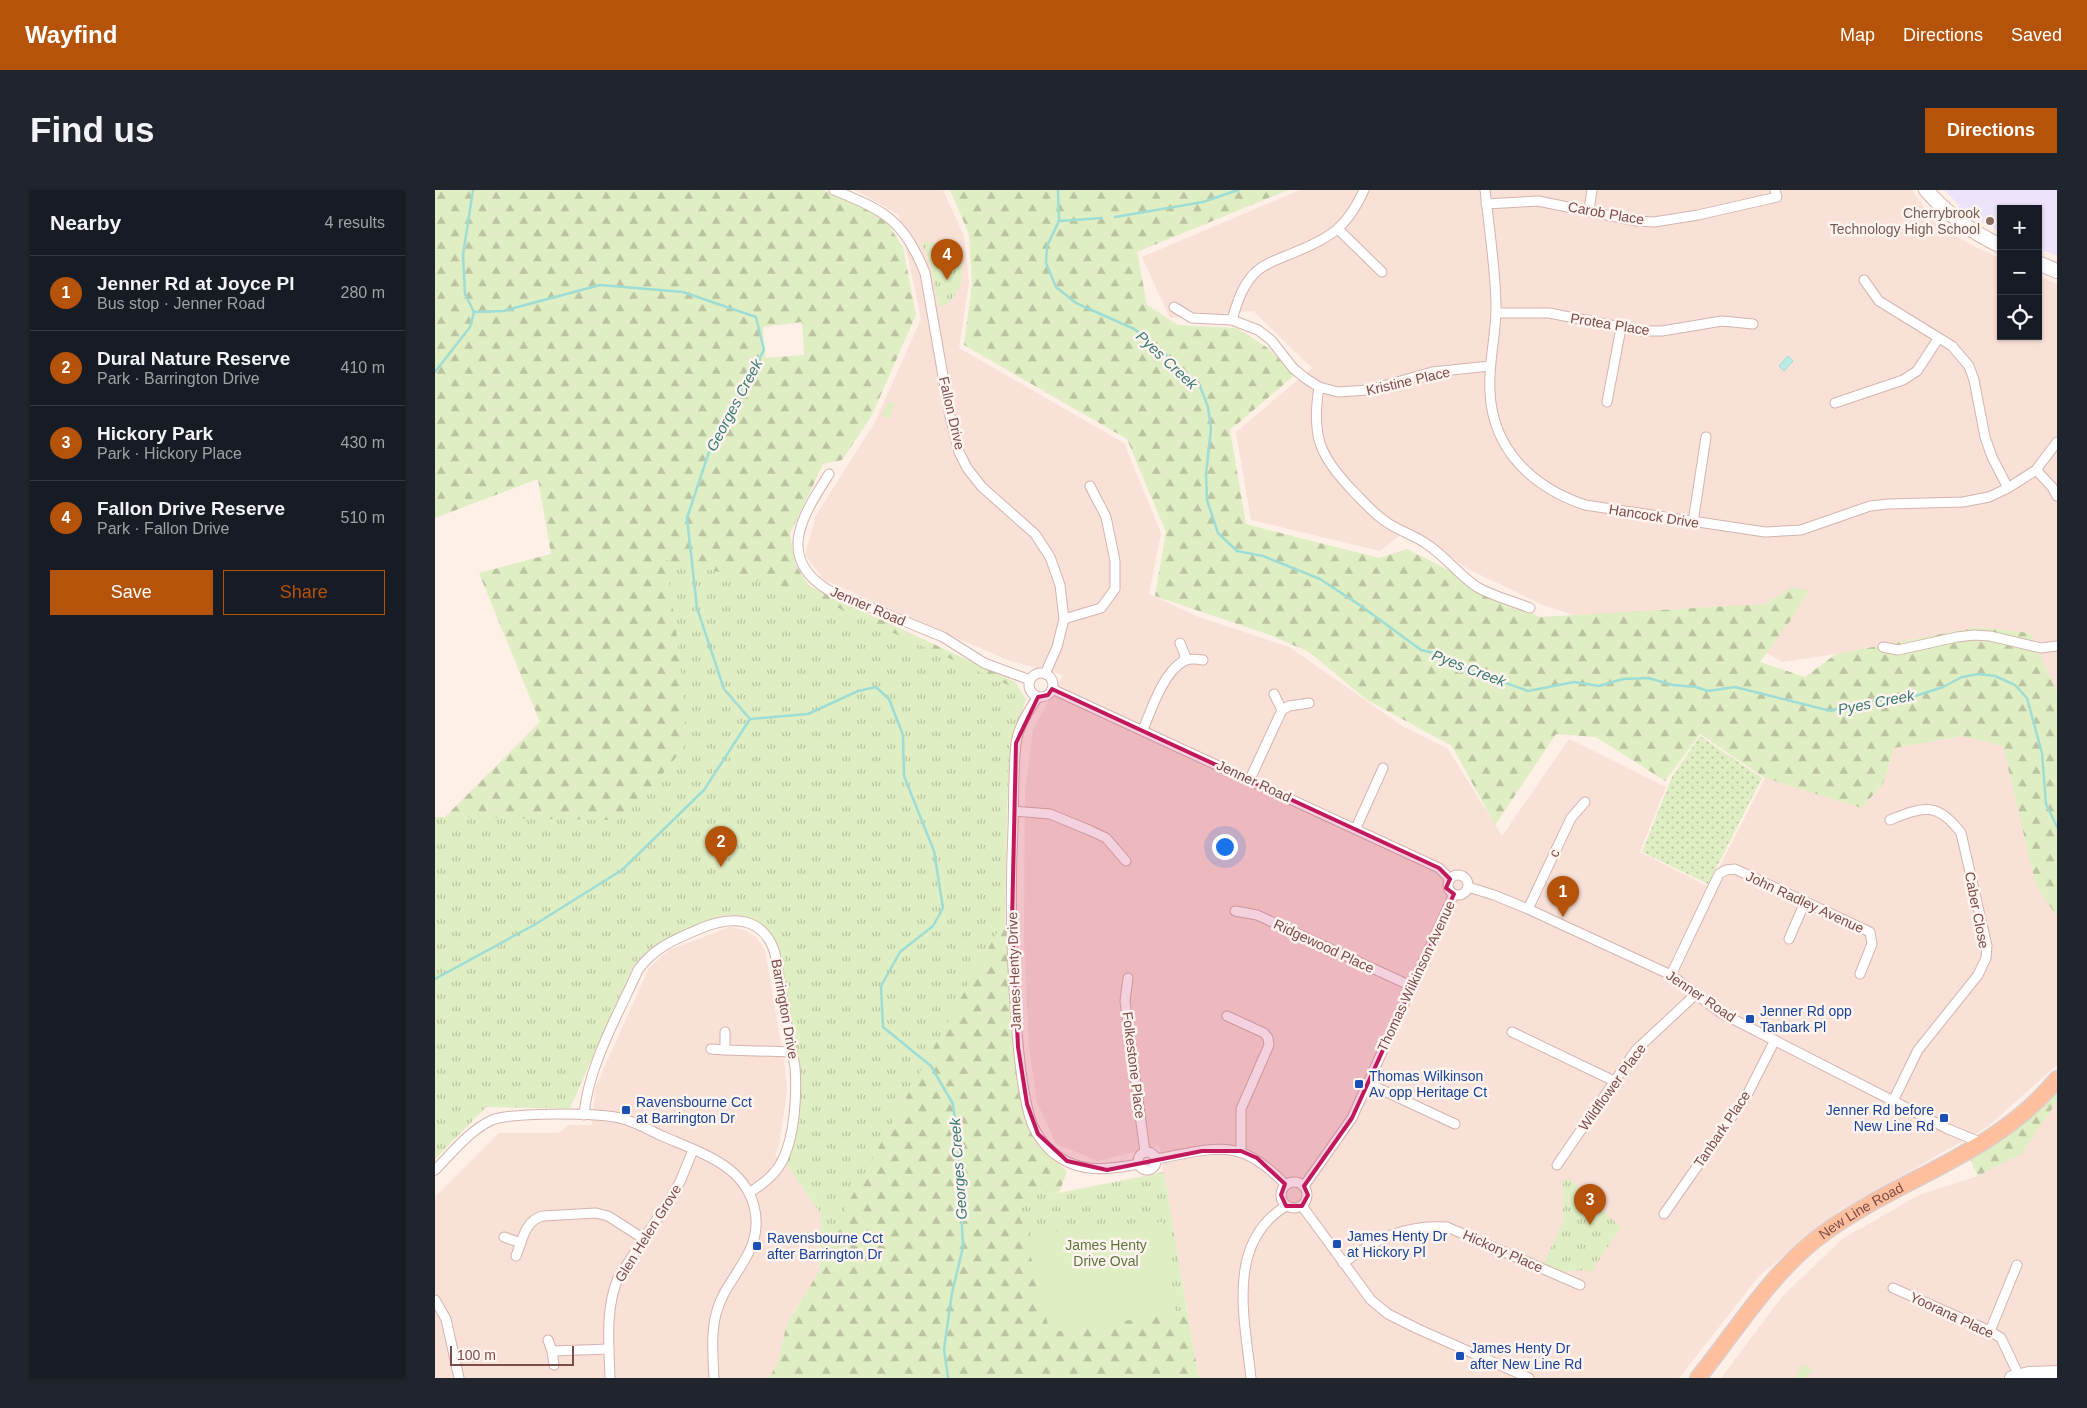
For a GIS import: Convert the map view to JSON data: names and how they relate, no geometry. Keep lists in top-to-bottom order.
{
  "streets": {
    "main road": ["New Line Road"],
    "street": [
      "Carob Place",
      "Protea Place",
      "Kristine Place",
      "Fallon Drive",
      "Hancock Drive",
      "Jenner Road",
      "c",
      "John Radley Avenue",
      "Caber Close",
      "Ridgewood Place",
      "James Henty Drive",
      "Thomas Wilkinson Avenue",
      "Barrington Drive",
      "Folkestone Place",
      "Wildflower Place",
      "Tanbark Place",
      "Glen Helen Grove",
      "Hickory Place",
      "Yoorana Place"
    ]
  },
  "crossings": [
    ["Carob Place", "Hancock Drive"],
    ["Protea Place", "Hancock Drive"],
    ["Kristine Place", "Hancock Drive"],
    ["Fallon Drive", "Jenner Road"],
    ["Fallon Drive", "James Henty Drive"],
    ["Jenner Road", "c"],
    ["Jenner Road", "John Radley Avenue"],
    ["Jenner Road", "Caber Close"],
    ["Jenner Road", "James Henty Drive"],
    ["Jenner Road", "Thomas Wilkinson Avenue"],
    ["Jenner Road", "Wildflower Place"],
    ["Jenner Road", "Tanbark Place"],
    ["Jenner Road", "New Line Road"],
    ["Ridgewood Place", "Thomas Wilkinson Avenue"],
    ["James Henty Drive", "Folkestone Place"]
  ],
  "water": ["Pyes Creek", "Georges Creek"],
  "parks": ["James Henty Drive Oval"],
  "places": {
    "other": ["Cherrybrook Technology High School"],
    "transit": [
      "Jenner Rd opp Tanbark Pl",
      "Thomas Wilkinson Av opp Heritage Ct",
      "Ravensbourne Cct at Barrington Dr",
      "Jenner Rd before New Line Rd",
      "James Henty Dr at Hickory Pl",
      "Ravensbourne Cct after Barrington Dr",
      "James Henty Dr after New Line Rd"
    ]
  },
  "scale_bar": "100 m",
  "page": {
    "header": "Wayfind",
    "nav": ["Map", "Directions", "Saved"],
    "buttons": [
      "Directions",
      ["Save", "Share"]
    ],
    "title": "Find us",
    "heading": ["Nearby", "4 results"],
    "map_buttons": ["+", "−"],
    "pins": [
      "4",
      "2",
      "1",
      "3"
    ],
    "list": [
      {
        "mark": "1",
        "name": "Jenner Rd at Joyce Pl",
        "note": "Bus stop · Jenner Road",
        "value": "280 m"
      },
      {
        "mark": "2",
        "name": "Dural Nature Reserve",
        "note": "Park · Barrington Drive",
        "value": "410 m"
      },
      {
        "mark": "3",
        "name": "Hickory Park",
        "note": "Park · Hickory Place",
        "value": "430 m"
      },
      {
        "mark": "4",
        "name": "Fallon Drive Reserve",
        "note": "Park · Fallon Drive",
        "value": "510 m"
      }
    ],
    "scale": "100 m"
  }
}
